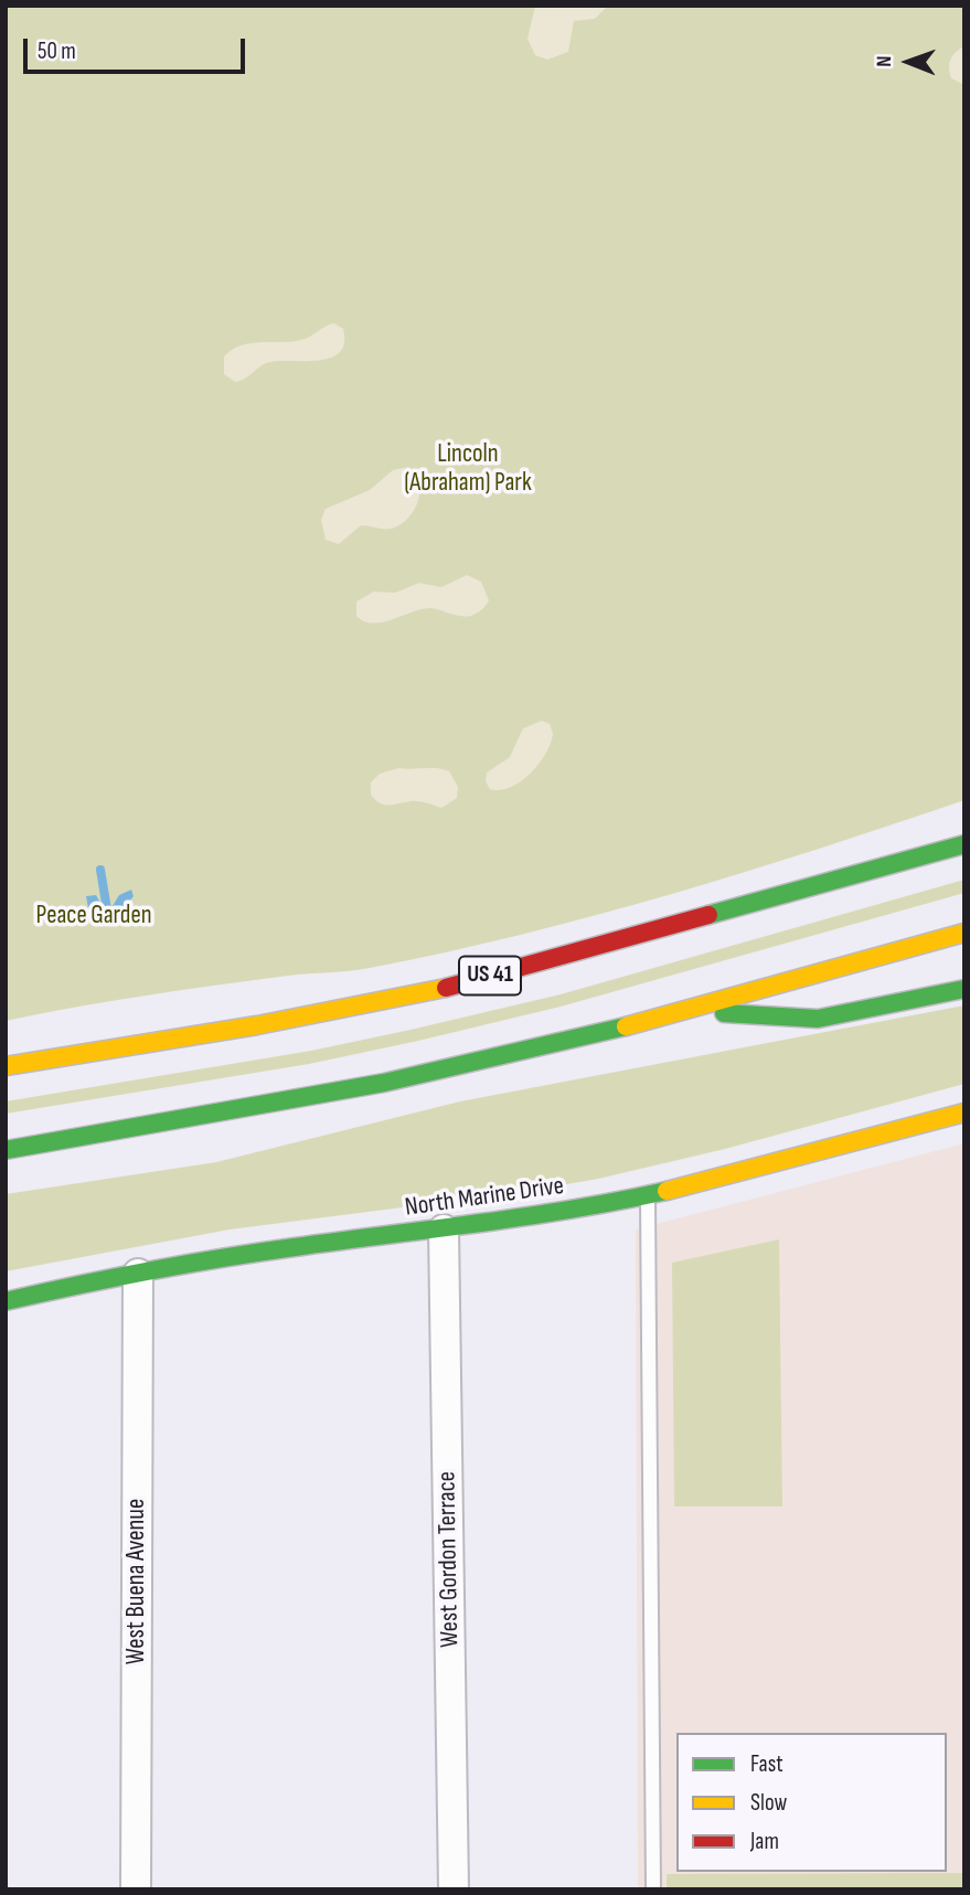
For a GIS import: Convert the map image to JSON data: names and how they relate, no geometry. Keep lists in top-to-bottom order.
{
  "streets": {
    "main road": ["US 41", "North Marine Drive"],
    "street": ["West Gordon Terrace", "West Buena Avenue"]
  },
  "crossings": [
    ["North Marine Drive", "West Gordon Terrace"],
    ["North Marine Drive", "West Buena Avenue"]
  ],
  "parks": ["Lincoln (Abraham) Park", "Peace Garden"],
  "legend": ["Fast", "Slow", "Jam"],
  "scale_bar": "50 m",
  "north": "left"
}
